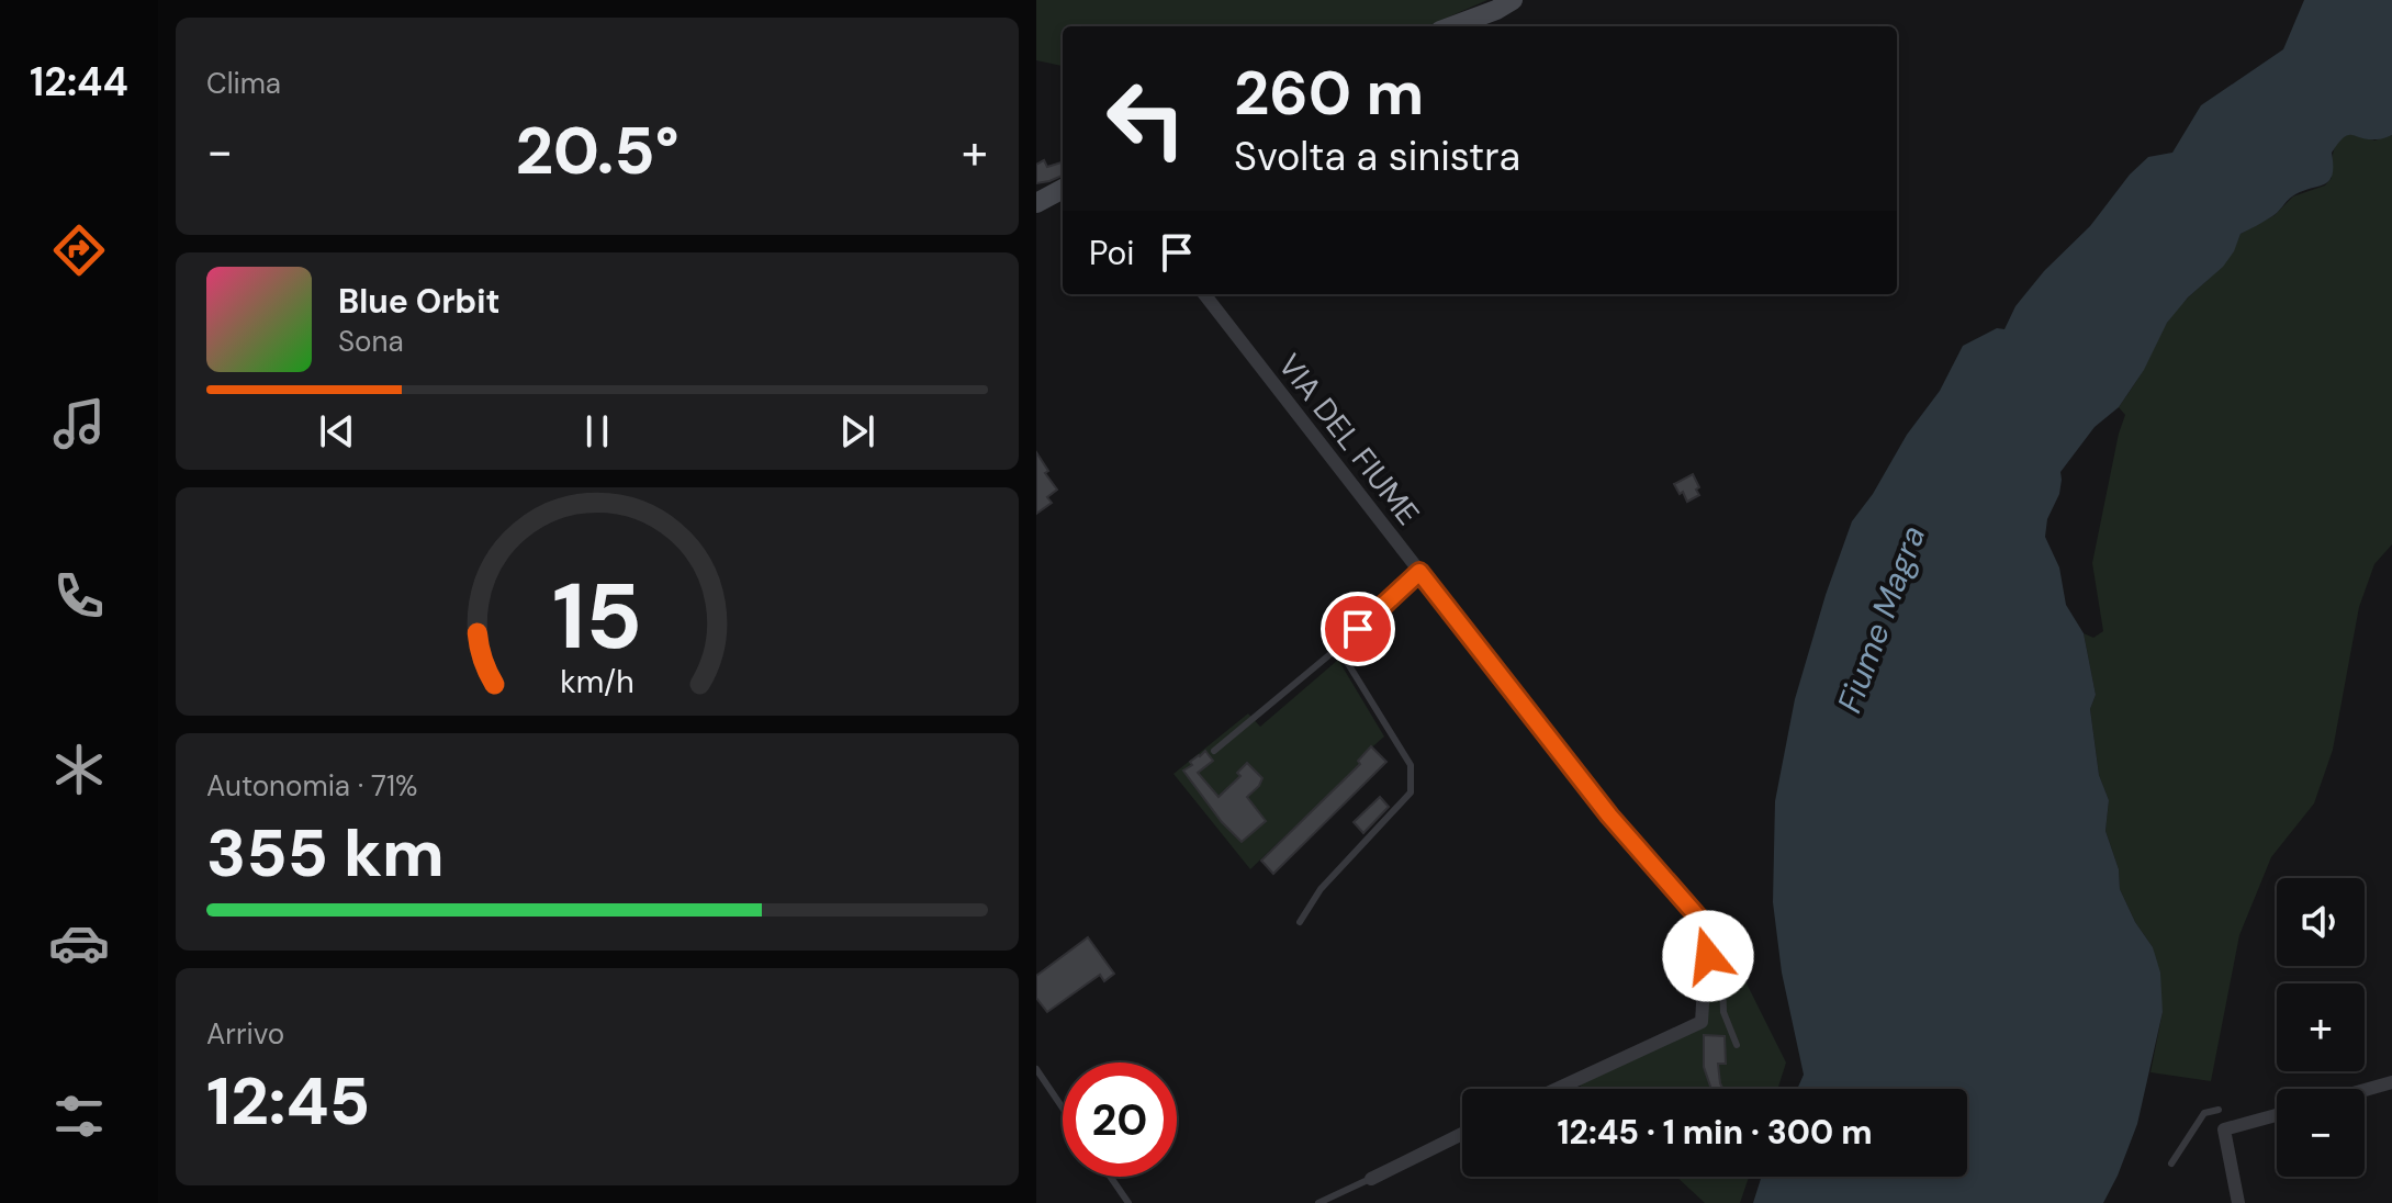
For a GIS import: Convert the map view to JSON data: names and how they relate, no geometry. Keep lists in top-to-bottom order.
{
  "streets": {
    "street": ["VIA DEL FIUME"]
  },
  "water": ["Fiume Magra"],
  "page": {
    "tabs": "12:44",
    "tile": [
      "Clima",
      ["Autonomia · 71%", "355 km"],
      ["Arrivo", "12:45"]
    ],
    "turn": ["260 m", "Svolta a sinistra"],
    "heat": ["−", "20.5°", "+"],
    "then": "Poi",
    "song": ["Blue Orbit", "Sona"],
    "map_buttons": ["+", "−"],
    "limit": "20",
    "trip": "12:45 · 1 min · 300 m",
    "gauge": ["15", "km/h"]
  }
}
